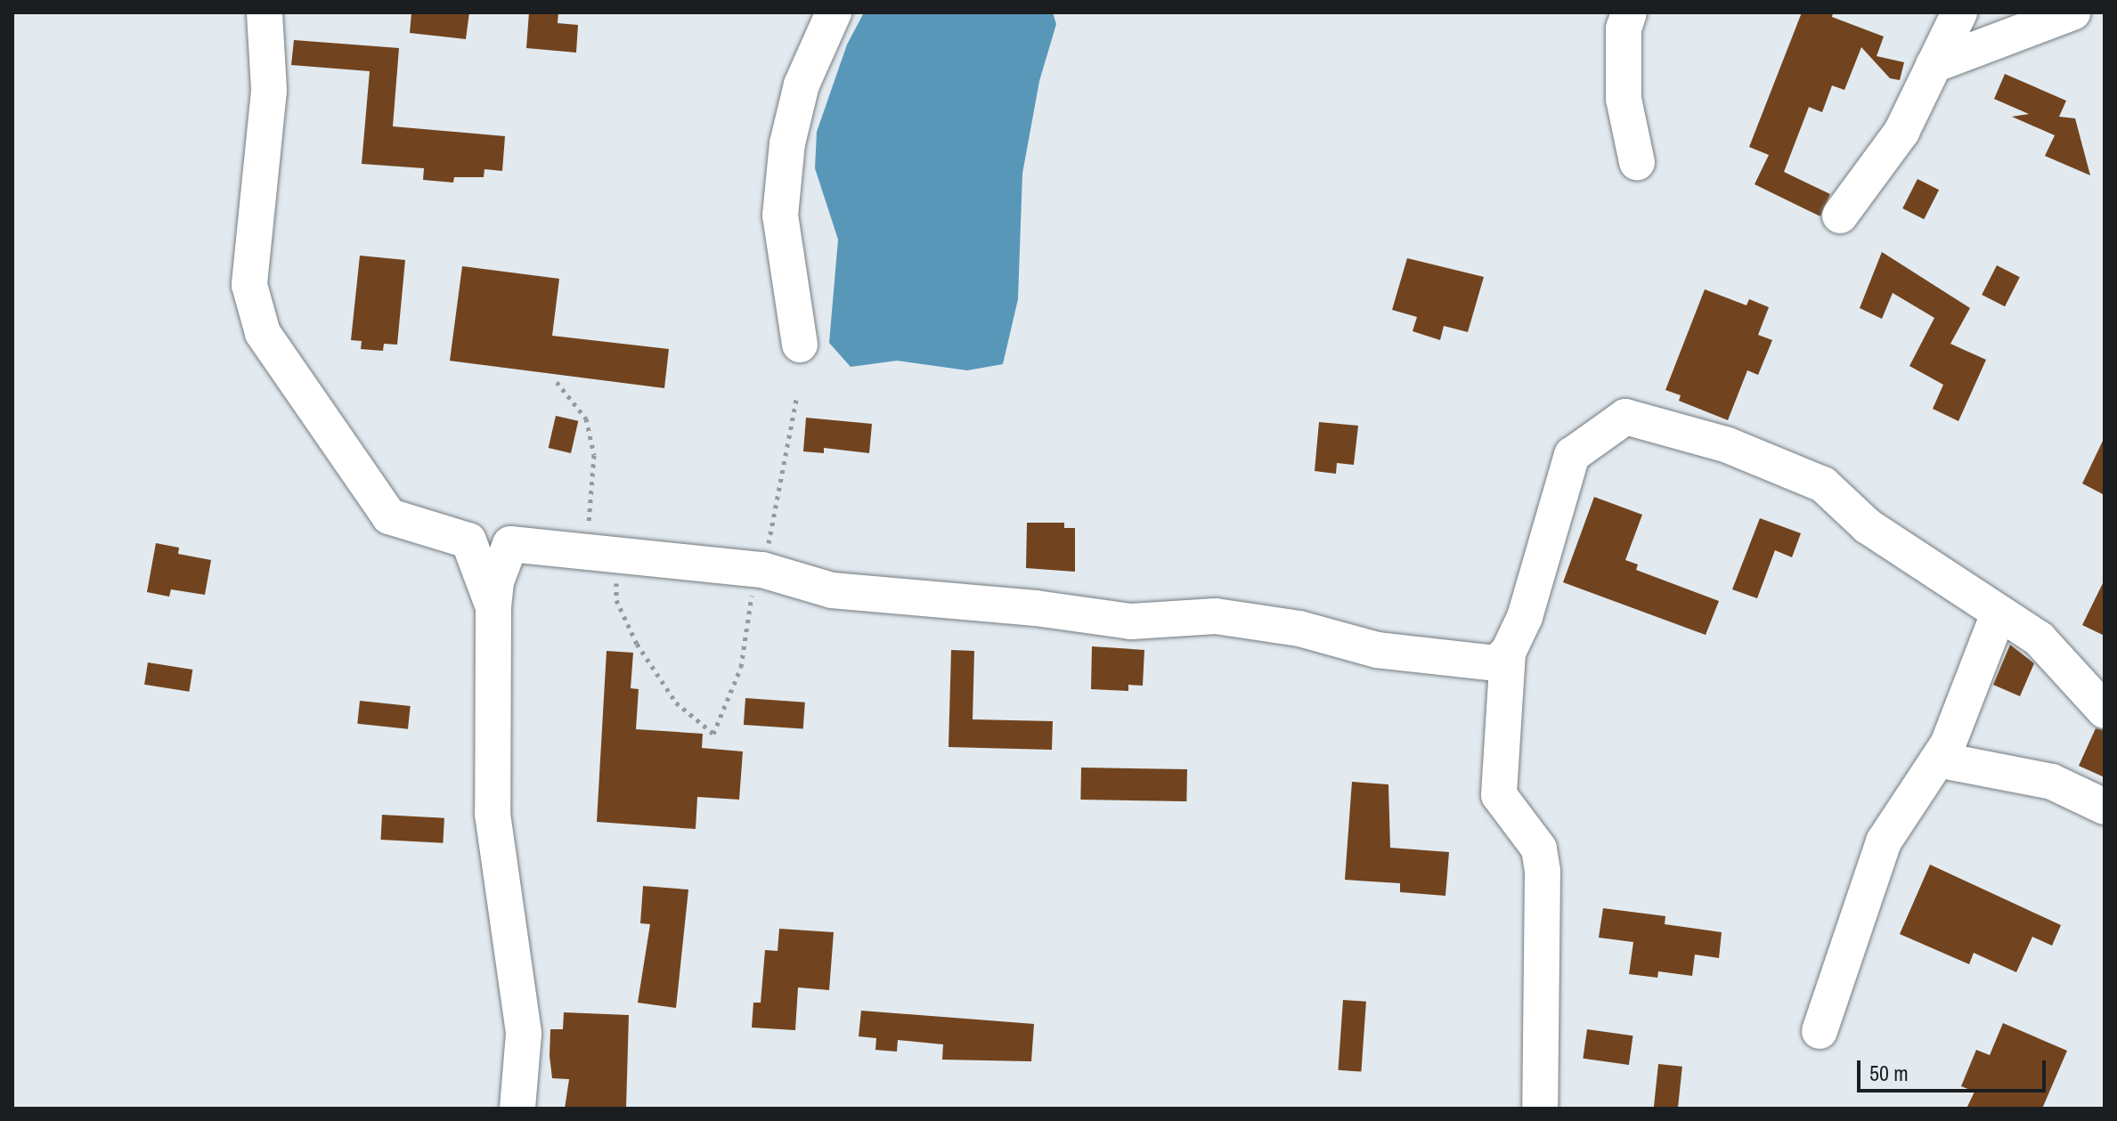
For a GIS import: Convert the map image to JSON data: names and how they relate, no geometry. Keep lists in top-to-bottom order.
{
  "scale_bar": "50 m"
}
